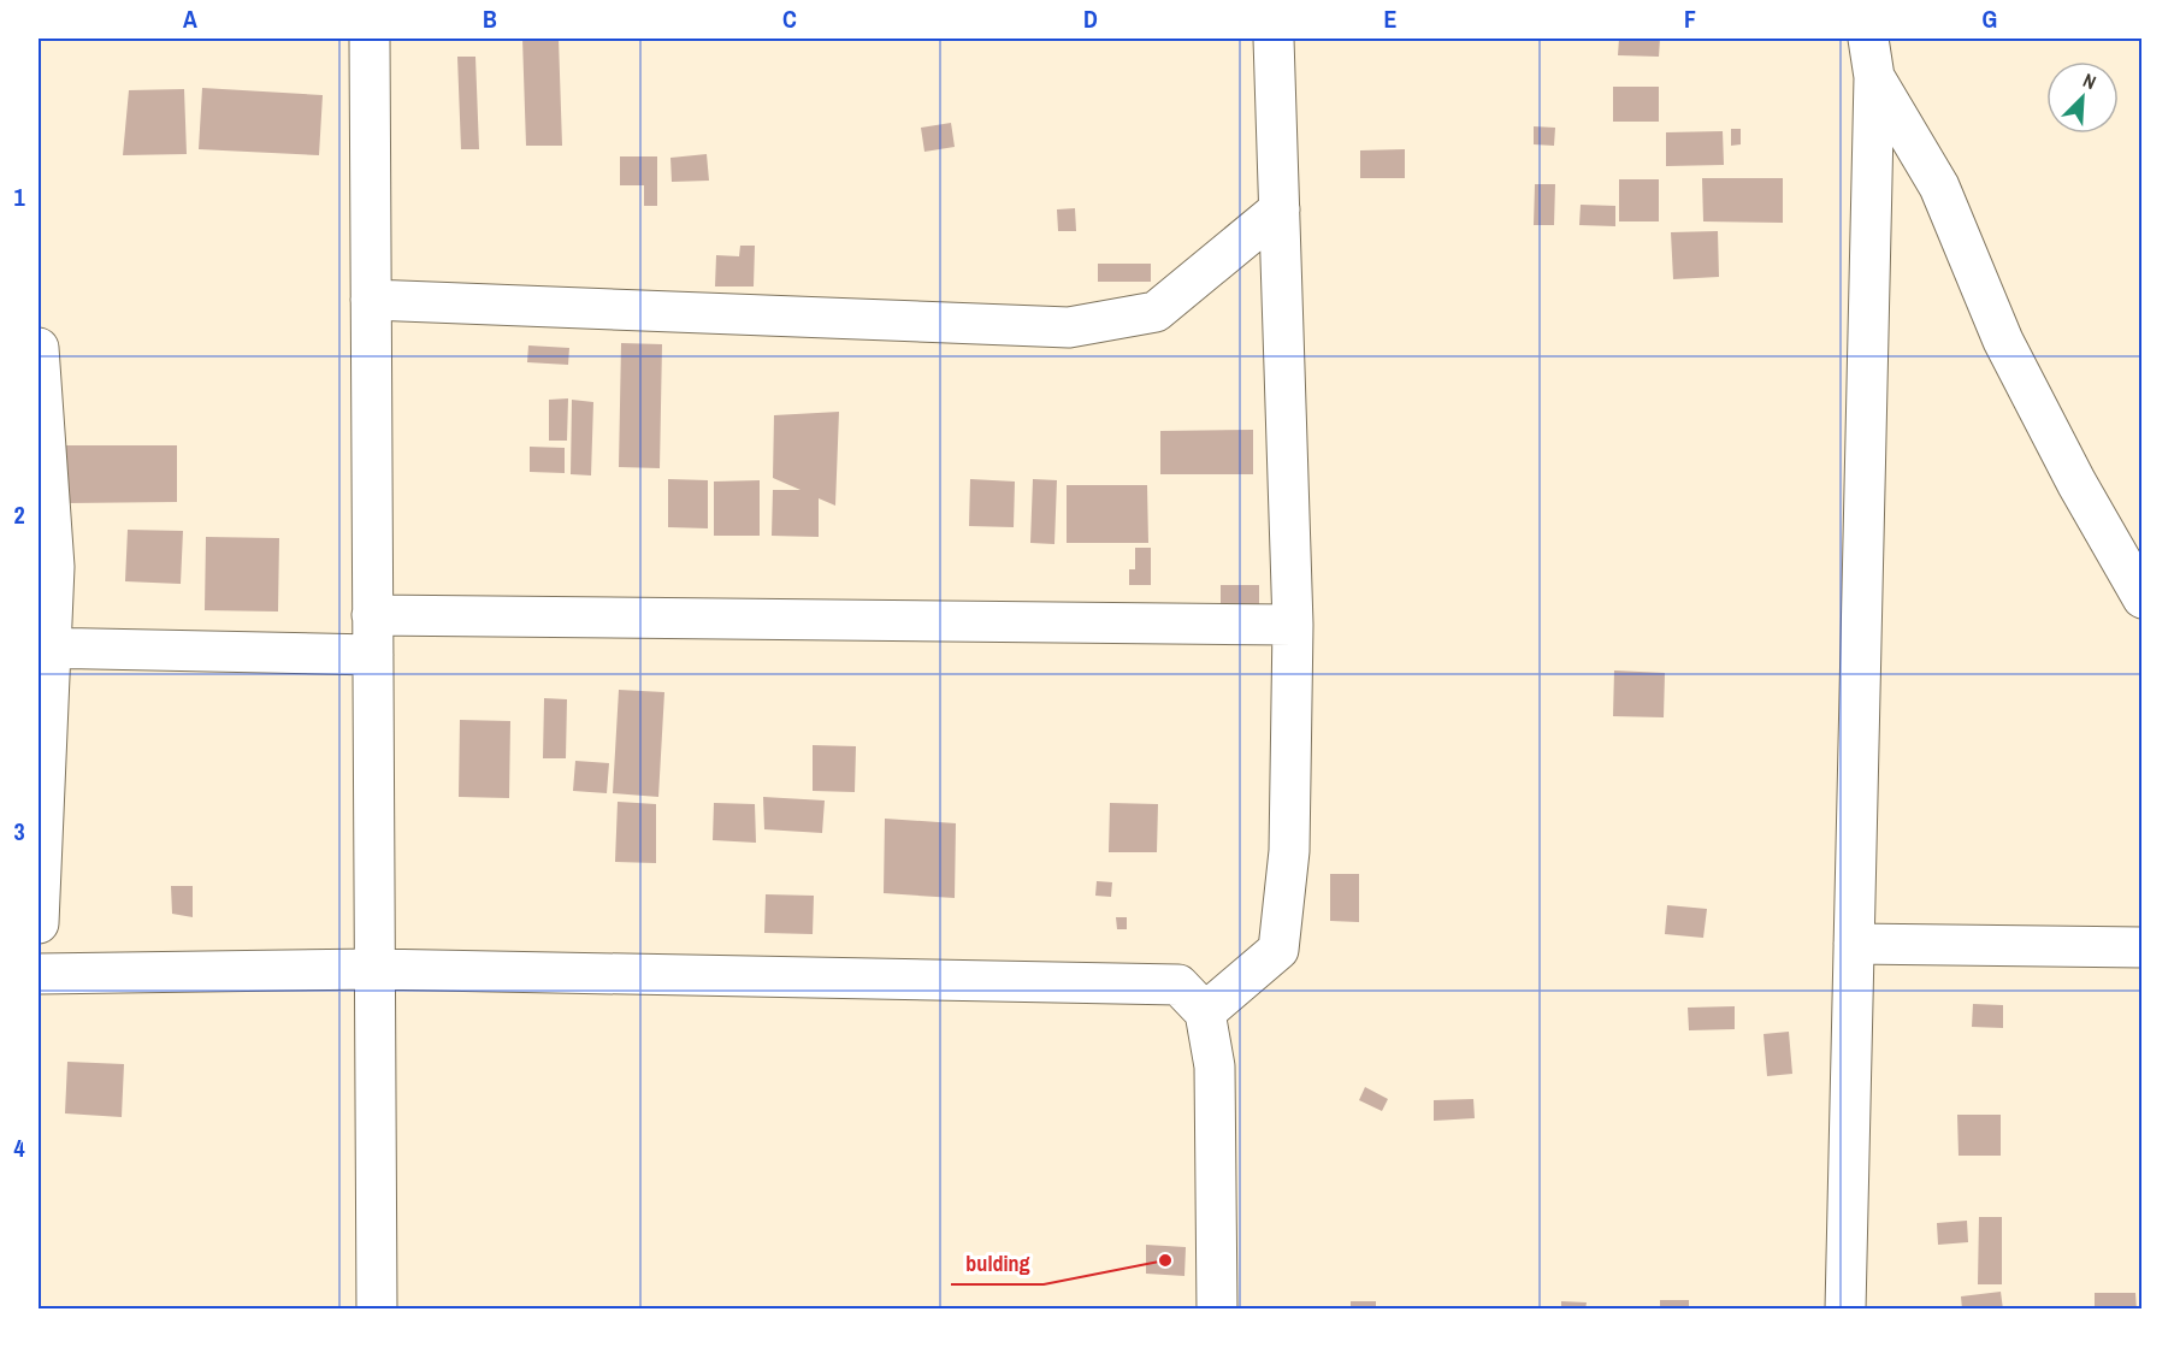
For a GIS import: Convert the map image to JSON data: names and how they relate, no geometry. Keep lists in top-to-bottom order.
{
  "places": ["bulding"],
  "north": "top right",
  "grid": {
    "columns": [
      "A",
      "B",
      "C",
      "D",
      "E",
      "F",
      "G"
    ],
    "rows": [
      "1",
      "2",
      "3",
      "4"
    ]
  }
}
